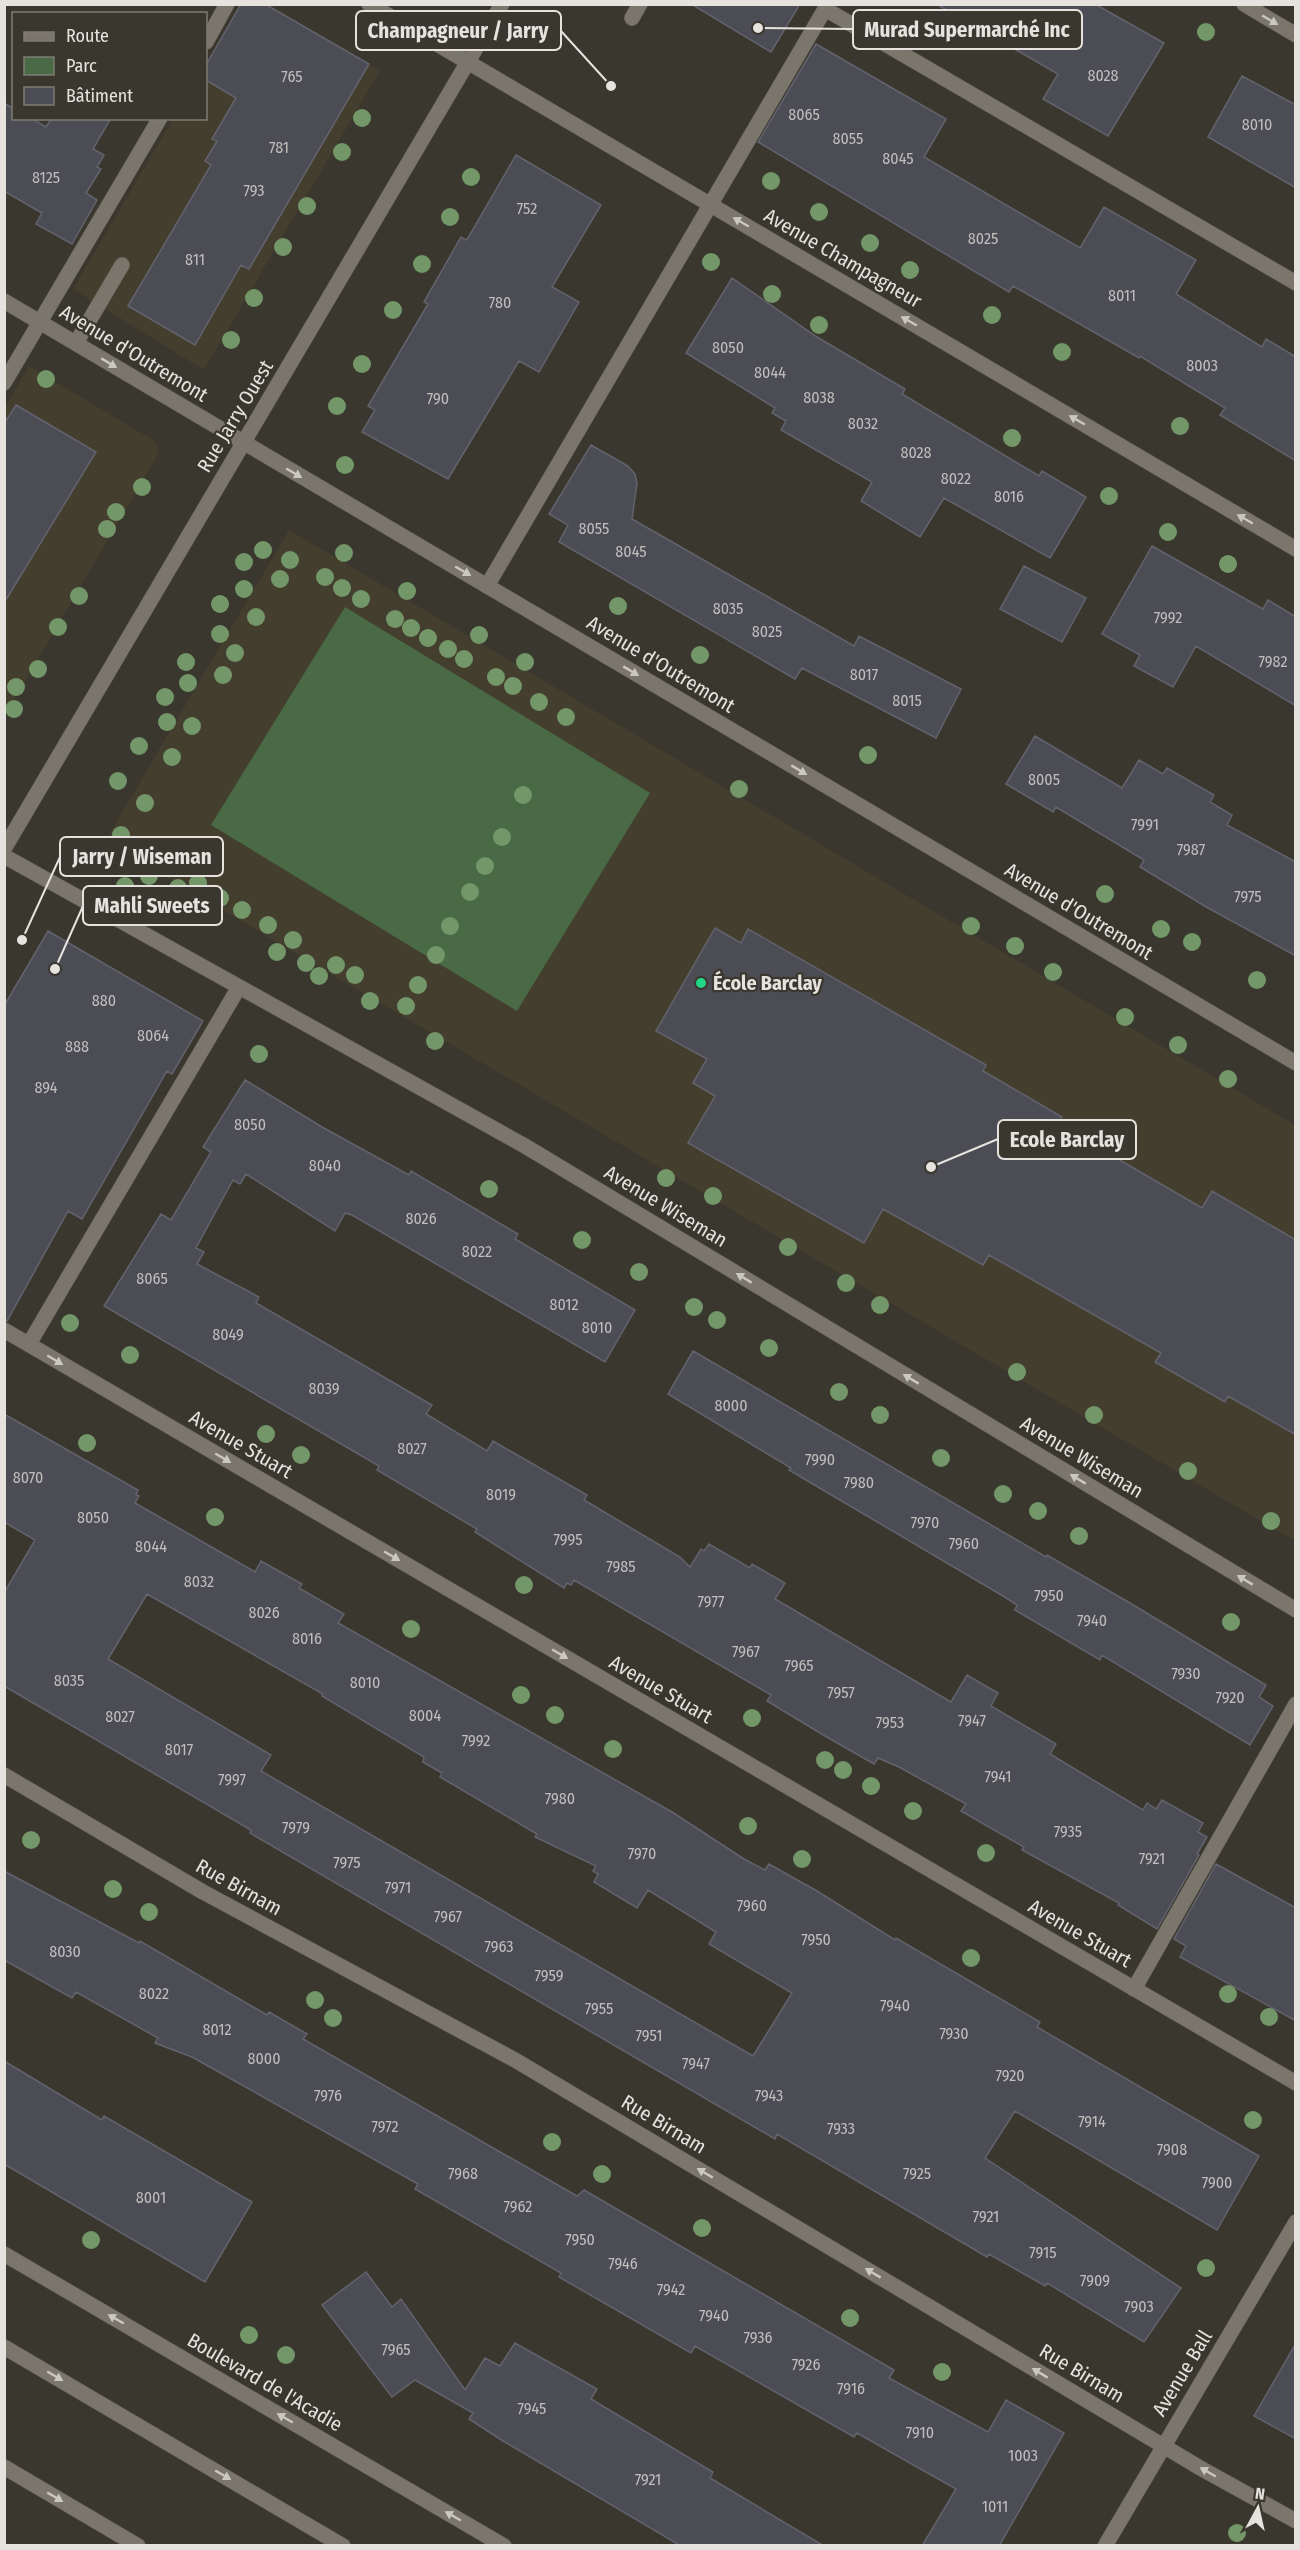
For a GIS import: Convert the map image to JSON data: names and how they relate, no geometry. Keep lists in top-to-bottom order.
{
  "streets": {
    "street": [
      "Avenue Champagneur",
      "Avenue d'Outremont",
      "Rue Jarry Ouest",
      "Avenue Wiseman",
      "Avenue Stuart",
      "Rue Birnam",
      "Avenue Ball",
      "Boulevard de l'Acadie"
    ]
  },
  "crossings": [
    ["Avenue Champagneur", "Rue Jarry Ouest"],
    ["Avenue d'Outremont", "Rue Jarry Ouest"],
    ["Rue Birnam", "Avenue Ball"]
  ],
  "one_way": [
    "Avenue Champagneur",
    "Avenue d'Outremont",
    "Avenue Wiseman",
    "Avenue Stuart",
    "Rue Birnam"
  ],
  "places": [
    "Murad Supermarché Inc",
    "Champagneur / Jarry",
    "Jarry / Wiseman",
    "Mahli Sweets",
    "École Barclay",
    "Ecole Barclay"
  ],
  "house_numbers": [
    "8028",
    "765",
    "8065",
    "8010",
    "8055",
    "781",
    "8045",
    "8125",
    "793",
    "752",
    "8025",
    "811",
    "8011",
    "780",
    "8050",
    "8003",
    "8044",
    "8038",
    "790",
    "8032",
    "8028",
    "8022",
    "8016",
    "8055",
    "8045",
    "8035",
    "7992",
    "8025",
    "7982",
    "8017",
    "8015",
    "8005",
    "7991",
    "7987",
    "7975",
    "880",
    "8064",
    "888",
    "894",
    "8050",
    "8040",
    "8026",
    "8022",
    "8065",
    "8012",
    "8010",
    "8049",
    "8039",
    "8000",
    "8027",
    "7990",
    "8070",
    "7980",
    "8019",
    "8050",
    "7970",
    "7995",
    "7960",
    "8044",
    "7985",
    "8032",
    "7950",
    "7977",
    "8026",
    "7940",
    "8016",
    "7967",
    "7965",
    "7930",
    "8035",
    "8010",
    "7957",
    "7920",
    "8004",
    "8027",
    "7947",
    "7953",
    "7992",
    "8017",
    "7941",
    "7997",
    "7980",
    "7979",
    "7935",
    "7970",
    "7921",
    "7975",
    "7971",
    "7960",
    "7967",
    "7950",
    "7963",
    "8030",
    "7959",
    "8022",
    "7940",
    "7955",
    "8012",
    "7930",
    "7951",
    "8000",
    "7947",
    "7920",
    "7976",
    "7943",
    "7914",
    "7972",
    "7933",
    "7908",
    "7968",
    "7925",
    "7900",
    "8001",
    "7962",
    "7921",
    "7950",
    "7915",
    "7946",
    "7909",
    "7942",
    "7903",
    "7940",
    "7936",
    "7965",
    "7926",
    "7916",
    "7945",
    "7910",
    "1003",
    "7921",
    "1011"
  ],
  "legend": ["Route", "Parc", "Bâtiment"],
  "north": "top"
}
